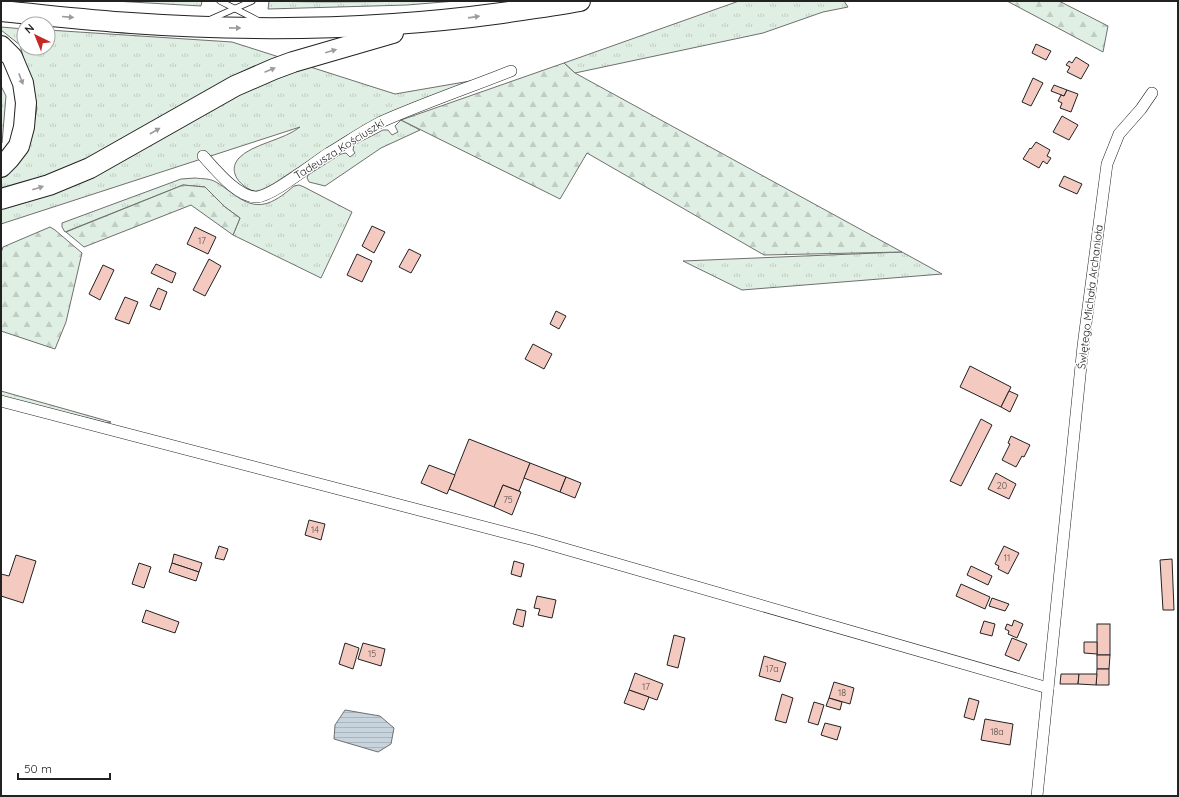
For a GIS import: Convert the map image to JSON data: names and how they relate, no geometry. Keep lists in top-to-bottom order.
{
  "streets": {
    "street": ["Tadeusza Kościuszki", "Świętego Michała Archanioła"]
  },
  "house_numbers": [
    "17",
    "20",
    "75",
    "14",
    "11",
    "15",
    "17a",
    "17",
    "18",
    "18a"
  ],
  "scale_bar": "50 m",
  "north": "top left"
}
